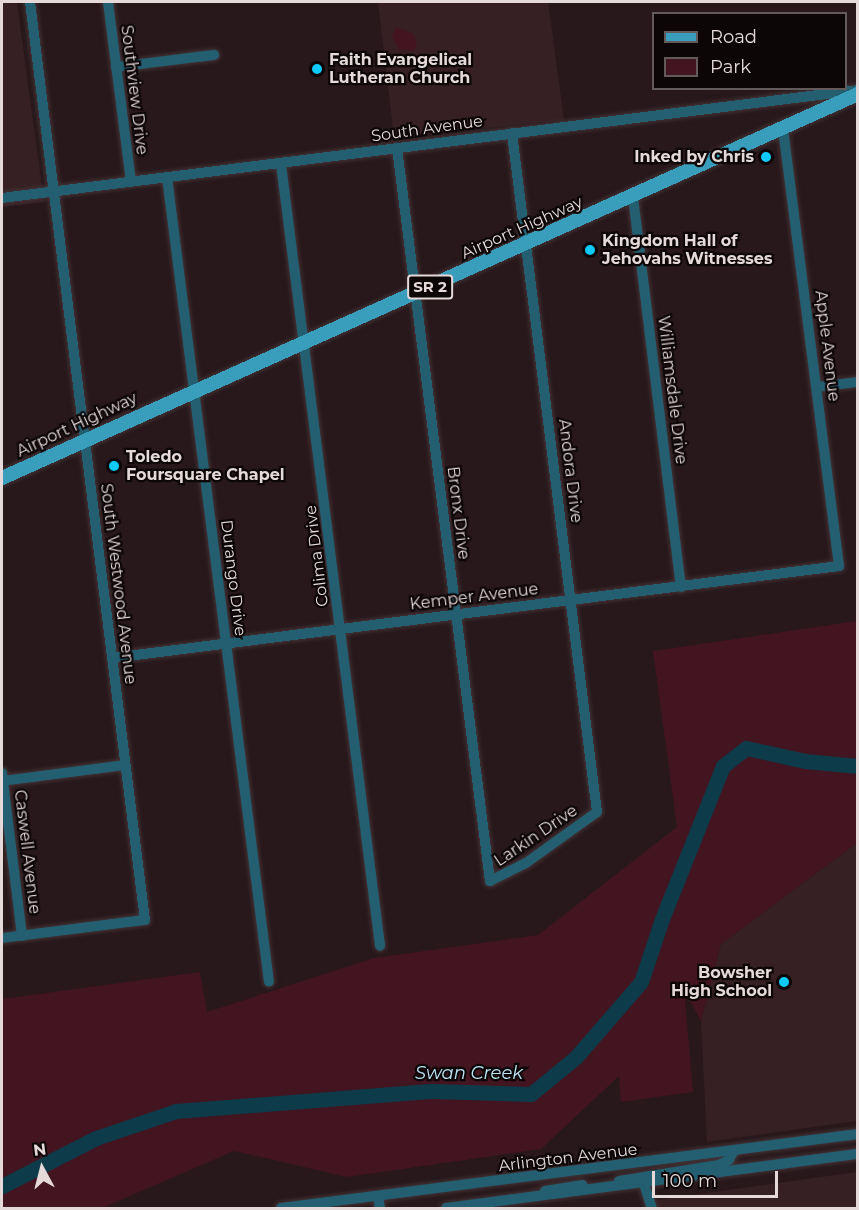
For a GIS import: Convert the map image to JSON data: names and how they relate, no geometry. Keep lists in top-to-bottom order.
{
  "streets": {
    "main road": ["Airport Highway", "SR 2"],
    "street": [
      "Southview Drive",
      "South Avenue",
      "Apple Avenue",
      "Williamsdale Drive",
      "Andora Drive",
      "Bronx Drive",
      "Colima Drive",
      "Durango Drive",
      "South Westwood Avenue",
      "Kemper Avenue",
      "Larkin Drive",
      "Caswell Avenue",
      "Arlington Avenue"
    ]
  },
  "crossings": [
    ["Southview Drive", "South Avenue"],
    ["South Avenue", "Andora Drive"],
    ["South Avenue", "Bronx Drive"],
    ["South Avenue", "Colima Drive"],
    ["South Avenue", "Durango Drive"],
    ["South Avenue", "South Westwood Avenue"],
    ["Airport Highway", "Apple Avenue"],
    ["Airport Highway", "Williamsdale Drive"],
    ["Airport Highway", "Andora Drive"],
    ["Airport Highway", "Bronx Drive"],
    ["Airport Highway", "Colima Drive"],
    ["Airport Highway", "Durango Drive"],
    ["Airport Highway", "South Westwood Avenue"],
    ["Apple Avenue", "Kemper Avenue"],
    ["Williamsdale Drive", "Kemper Avenue"],
    ["Andora Drive", "Kemper Avenue"],
    ["Andora Drive", "Larkin Drive"],
    ["Bronx Drive", "Kemper Avenue"],
    ["Bronx Drive", "Larkin Drive"],
    ["Colima Drive", "Kemper Avenue"],
    ["Durango Drive", "Kemper Avenue"],
    ["South Westwood Avenue", "Kemper Avenue"],
    ["South Westwood Avenue", "Caswell Avenue"]
  ],
  "water": ["Swan Creek"],
  "places": [
    "Faith Evangelical Lutheran Church",
    "Inked by Chris",
    "Kingdom Hall of Jehovahs Witnesses",
    "Toledo Foursquare Chapel",
    "Bowsher High School"
  ],
  "legend": ["Road", "Park"],
  "scale_bar": "100 m",
  "north": "top"
}
